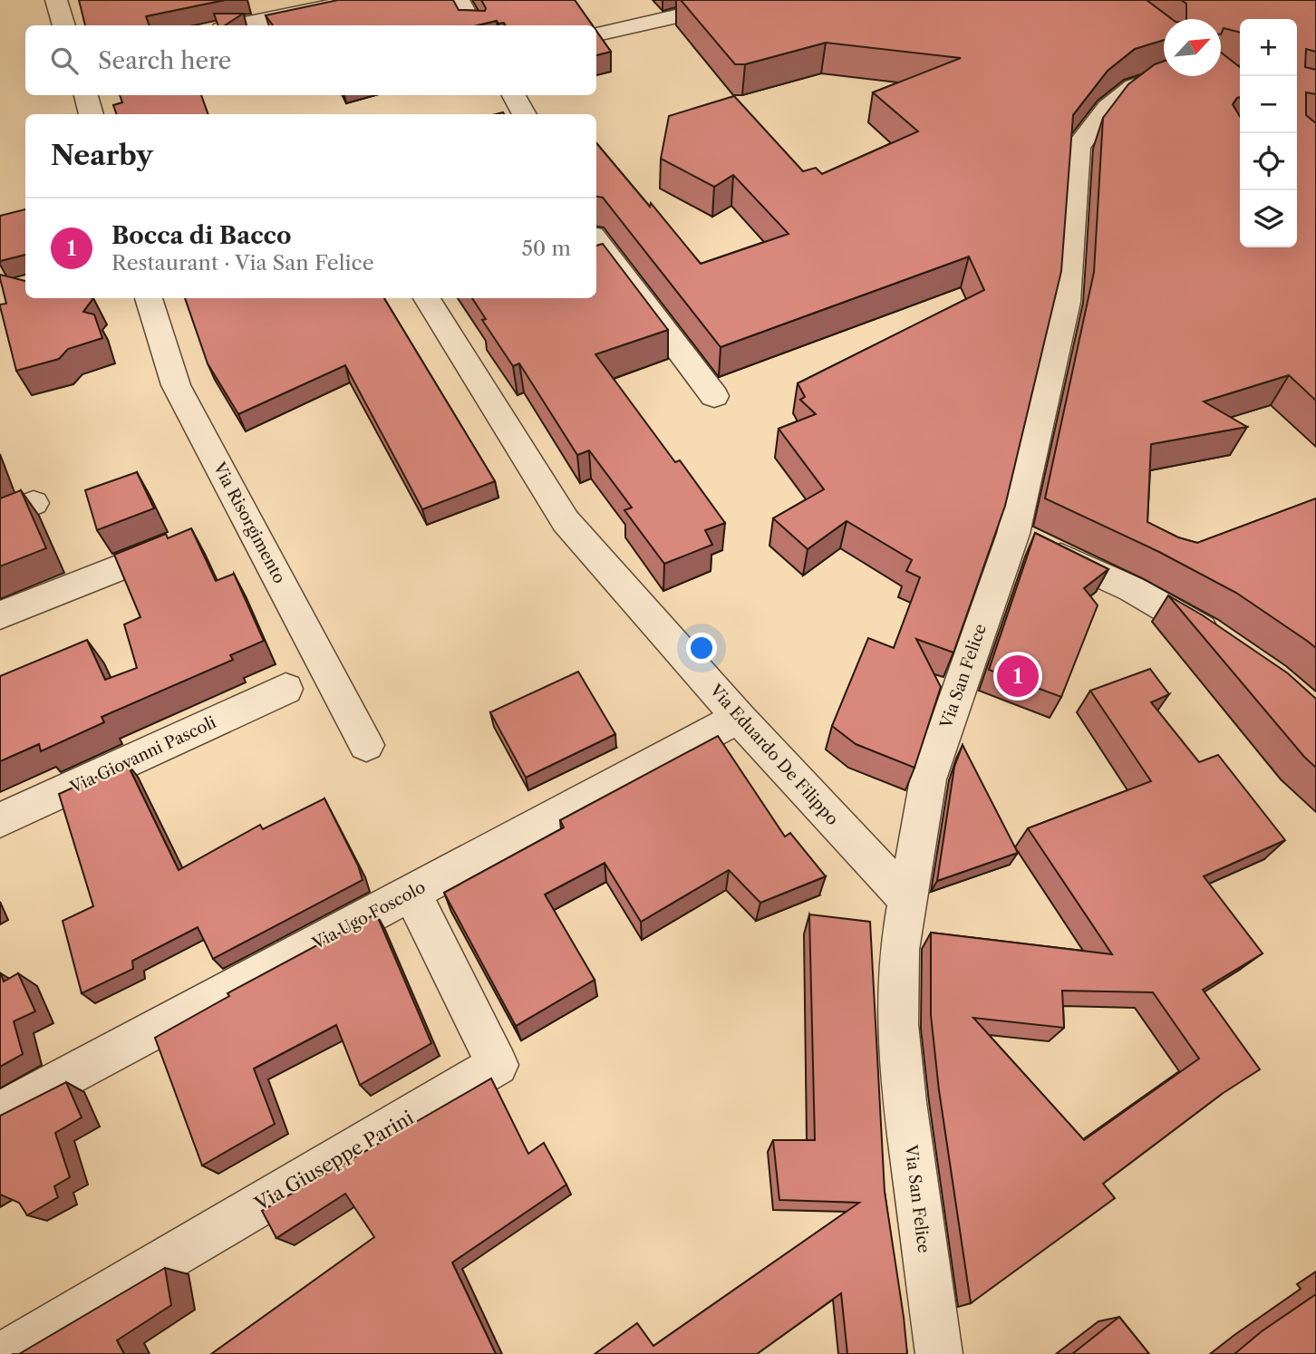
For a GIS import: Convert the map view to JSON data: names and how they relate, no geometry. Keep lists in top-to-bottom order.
{
  "streets": {
    "street": [
      "Via Risorgimento",
      "Via San Felice",
      "Via Giovanni Pascoli",
      "Via Eduardo De Filippo",
      "Via Ugo Foscolo",
      "Via Giuseppe Parini"
    ]
  },
  "crossings": [
    ["Via San Felice", "Via Eduardo De Filippo"],
    ["Via Eduardo De Filippo", "Via Ugo Foscolo"],
    ["Via Ugo Foscolo", "Via Giuseppe Parini"]
  ],
  "north": "top right",
  "page": {
    "map_buttons": ["+", "−"],
    "search": "Search here",
    "heading": "Nearby",
    "list": [
      {
        "mark": "1",
        "name": "Bocca di Bacco",
        "note": "Restaurant · Via San Felice",
        "value": "50 m"
      }
    ],
    "pins": "1"
  }
}
